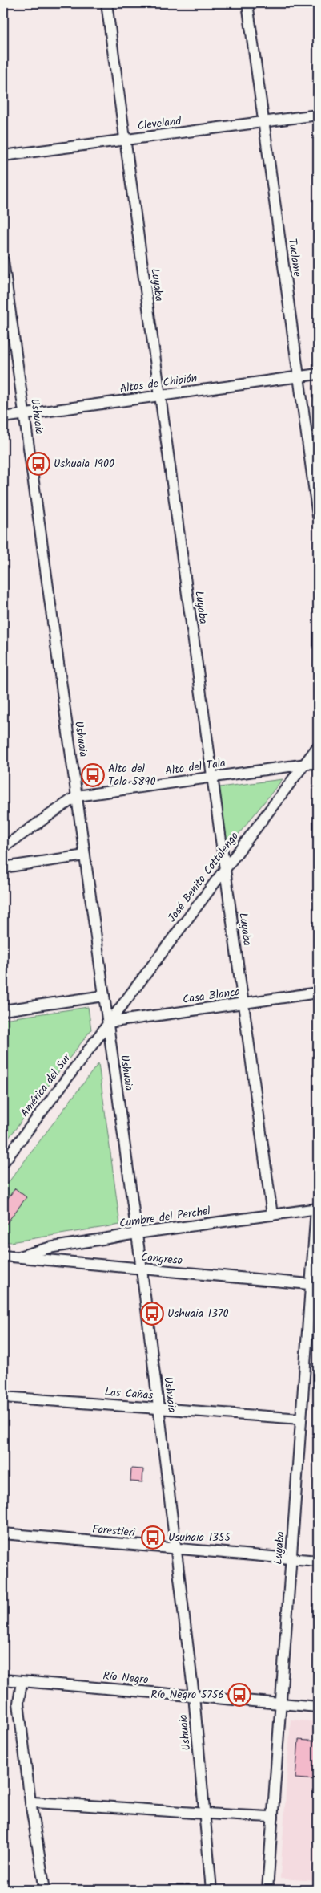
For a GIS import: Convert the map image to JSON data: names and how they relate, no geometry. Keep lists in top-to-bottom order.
{
  "streets": {
    "street": [
      "Cleveland",
      "Tuclame",
      "Luyaba",
      "Altos de Chipión",
      "Ushuaia",
      "Alto del Tala",
      "José Benito Cottolengo",
      "Casa Blanca",
      "América del Sur",
      "Cumbre del Perchel",
      "Congreso",
      "Las Cañas",
      "Forestieri",
      "Río Negro"
    ]
  },
  "crossings": [
    ["Cleveland", "Tuclame"],
    ["Cleveland", "Luyaba"],
    ["Tuclame", "Altos de Chipión"],
    ["Luyaba", "Altos de Chipión"],
    ["Luyaba", "Alto del Tala"],
    ["Luyaba", "José Benito Cottolengo"],
    ["Luyaba", "Casa Blanca"],
    ["Luyaba", "Cumbre del Perchel"],
    ["Luyaba", "Congreso"],
    ["Luyaba", "Las Cañas"],
    ["Luyaba", "Forestieri"],
    ["Luyaba", "Río Negro"],
    ["Altos de Chipión", "Ushuaia"],
    ["Ushuaia", "Alto del Tala"],
    ["Ushuaia", "José Benito Cottolengo"],
    ["Ushuaia", "Casa Blanca"],
    ["Ushuaia", "América del Sur"],
    ["Ushuaia", "Cumbre del Perchel"],
    ["Ushuaia", "Congreso"],
    ["Ushuaia", "Las Cañas"],
    ["Ushuaia", "Forestieri"],
    ["Ushuaia", "Río Negro"],
    ["Alto del Tala", "José Benito Cottolengo"],
    ["José Benito Cottolengo", "Casa Blanca"],
    ["José Benito Cottolengo", "América del Sur"],
    ["Casa Blanca", "América del Sur"],
    ["Cumbre del Perchel", "Congreso"]
  ],
  "places": {
    "bus stop": [
      "Ushuaia 1900",
      "Alto del Tala 5890",
      "Ushuaia 1370",
      "Usuhaia 1355",
      "Río Negro 5756"
    ]
  }
}
